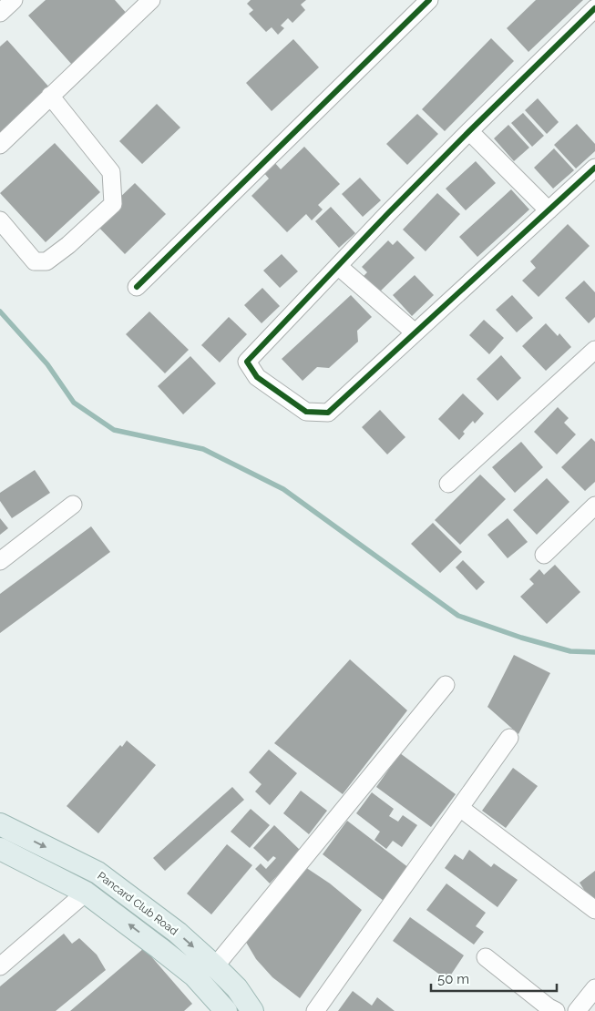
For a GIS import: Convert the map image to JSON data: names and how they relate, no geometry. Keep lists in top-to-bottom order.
{
  "streets": {
    "main road": ["Pancard Club Road"]
  },
  "scale_bar": "50 m"
}
